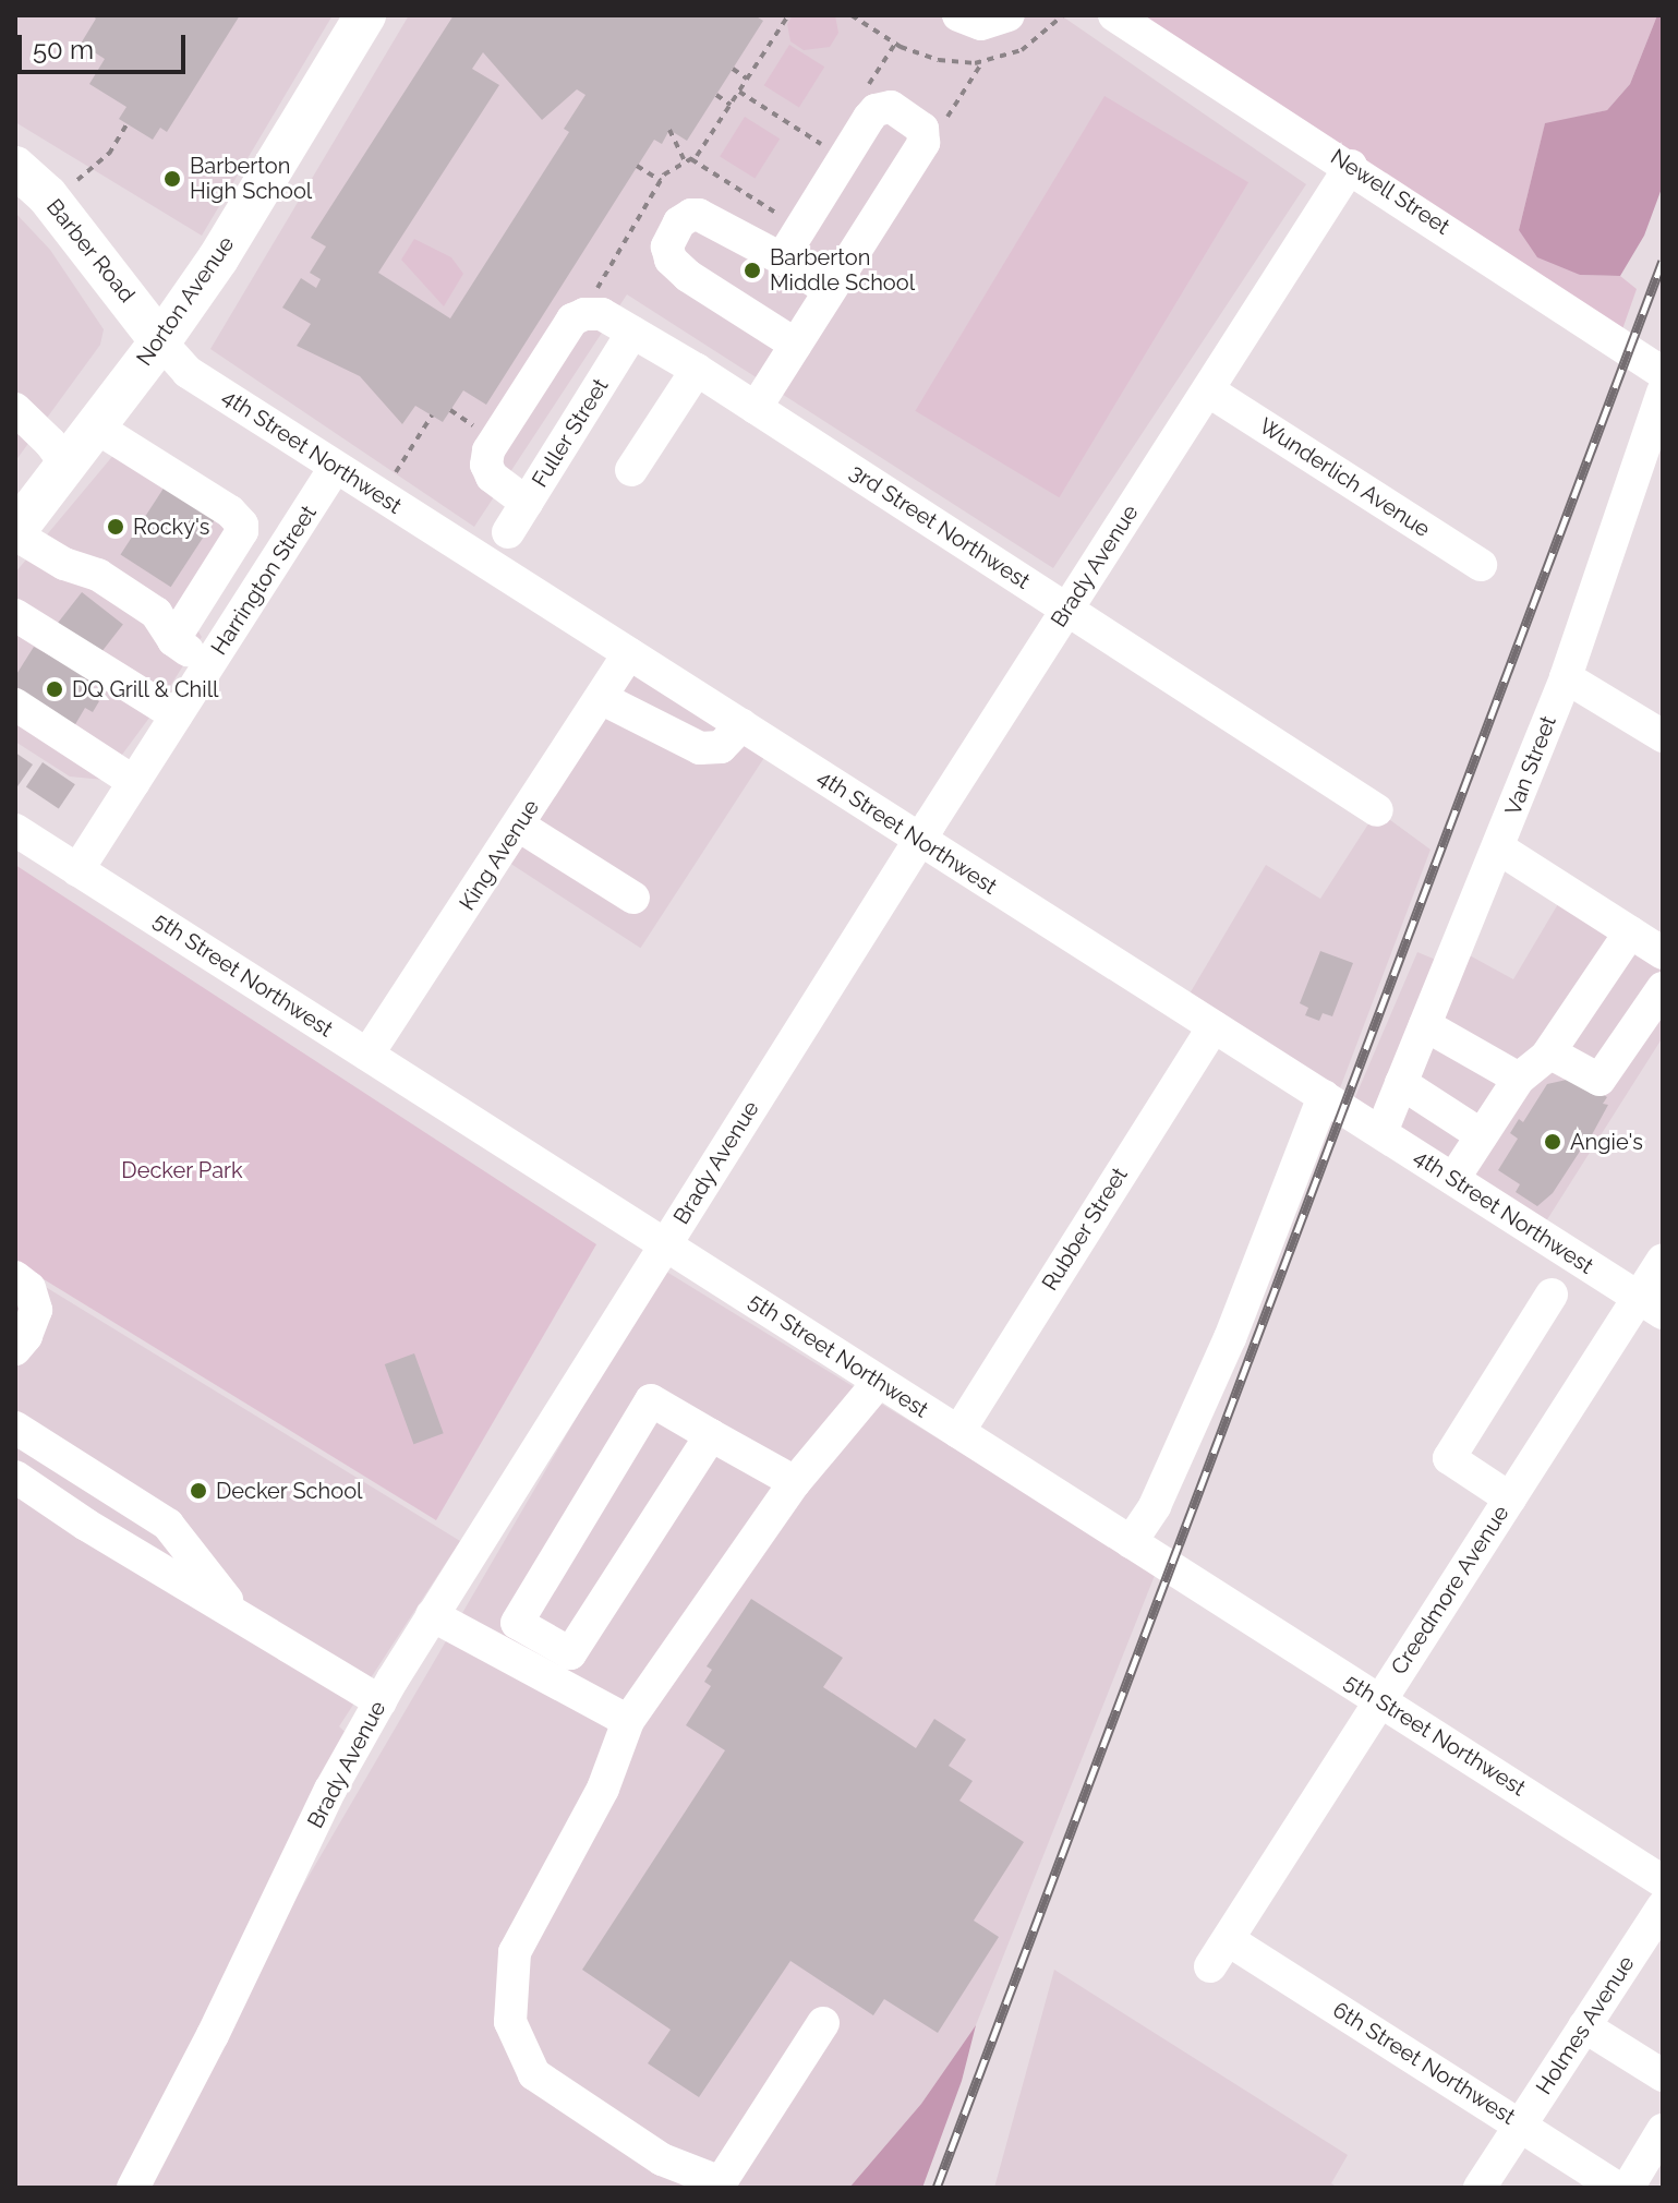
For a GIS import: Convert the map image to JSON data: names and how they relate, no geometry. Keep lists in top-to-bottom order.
{
  "streets": {
    "main road": ["Barber Road", "Norton Avenue"],
    "street": [
      "Newell Street",
      "Fuller Street",
      "4th Street Northwest",
      "Wunderlich Avenue",
      "3rd Street Northwest",
      "Brady Avenue",
      "Harrington Street",
      "Van Street",
      "King Avenue",
      "5th Street Northwest",
      "Rubber Street",
      "Creedmore Avenue",
      "Holmes Avenue",
      "6th Street Northwest"
    ]
  },
  "crossings": [
    ["Newell Street", "Brady Avenue"],
    ["Barber Road", "Norton Avenue"],
    ["Barber Road", "4th Street Northwest"],
    ["Norton Avenue", "4th Street Northwest"],
    ["Fuller Street", "3rd Street Northwest"],
    ["4th Street Northwest", "Brady Avenue"],
    ["4th Street Northwest", "Harrington Street"],
    ["4th Street Northwest", "Van Street"],
    ["4th Street Northwest", "King Avenue"],
    ["4th Street Northwest", "Rubber Street"],
    ["4th Street Northwest", "Creedmore Avenue"],
    ["Wunderlich Avenue", "Brady Avenue"],
    ["3rd Street Northwest", "Brady Avenue"],
    ["Brady Avenue", "5th Street Northwest"],
    ["Harrington Street", "5th Street Northwest"],
    ["King Avenue", "5th Street Northwest"],
    ["5th Street Northwest", "Rubber Street"],
    ["5th Street Northwest", "Creedmore Avenue"],
    ["Creedmore Avenue", "6th Street Northwest"],
    ["Holmes Avenue", "6th Street Northwest"]
  ],
  "parks": ["Decker Park"],
  "places": [
    "Barberton High School",
    "Barberton Middle School",
    "Rocky's",
    "DQ Grill & Chill",
    "Angie's",
    "Decker School"
  ],
  "scale_bar": "50 m"
}
